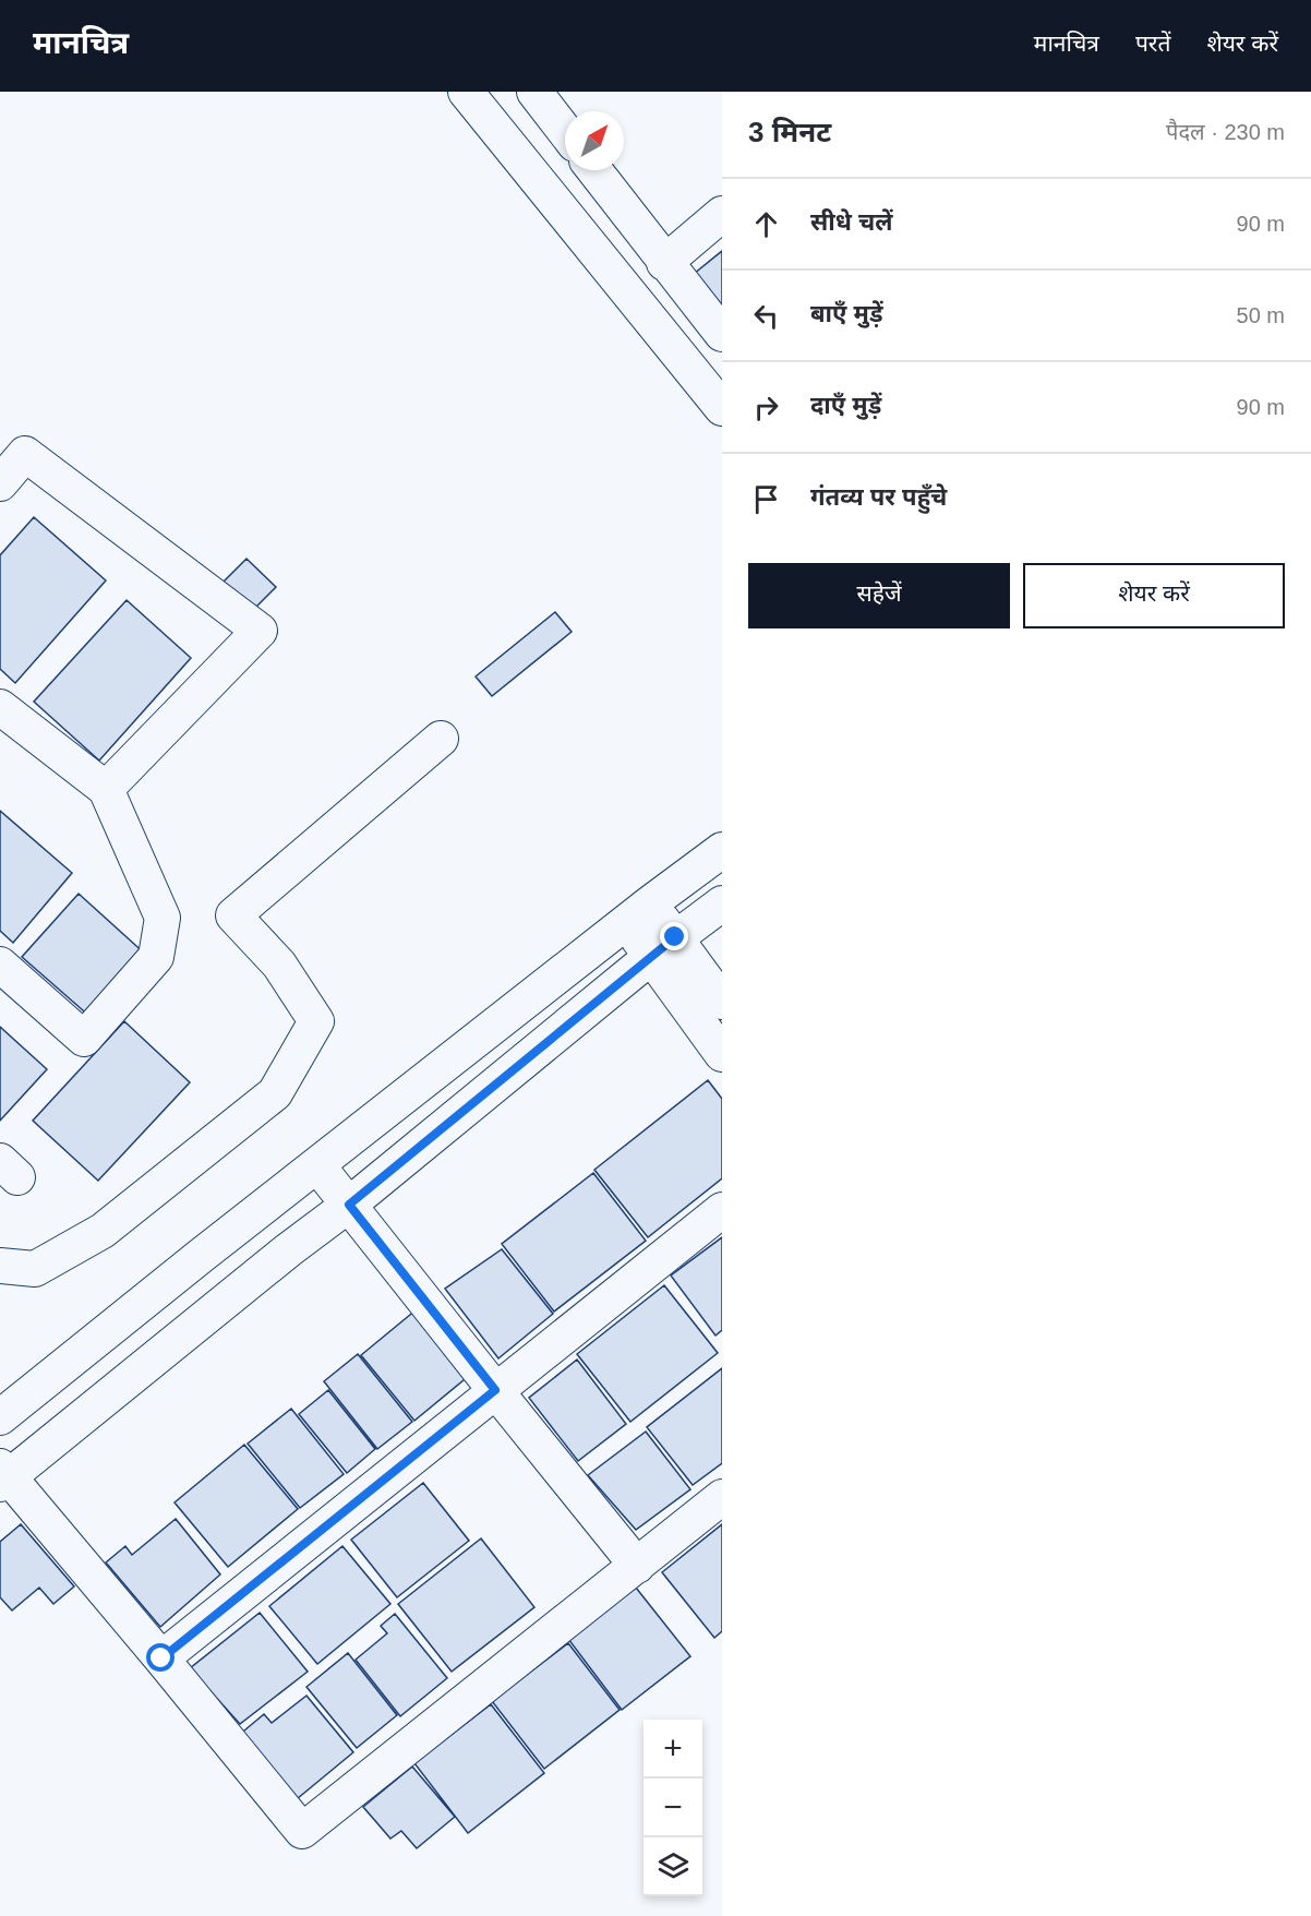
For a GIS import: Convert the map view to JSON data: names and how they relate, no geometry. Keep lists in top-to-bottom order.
{
  "north": "top right",
  "page": {
    "header": "मानचित्र",
    "nav": ["मानचित्र", "परतें", "शेयर करें"],
    "heading": ["3 मिनट", "पैदल · 230 m"],
    "list": [
      ["सीधे चलें", "90 m"],
      ["बाएँ मुड़ें", "50 m"],
      ["दाएँ मुड़ें", "90 m"],
      "गंतव्य पर पहुँचे"
    ],
    "buttons": ["सहेजें", "शेयर करें"],
    "map_buttons": ["+", "−"]
  }
}
